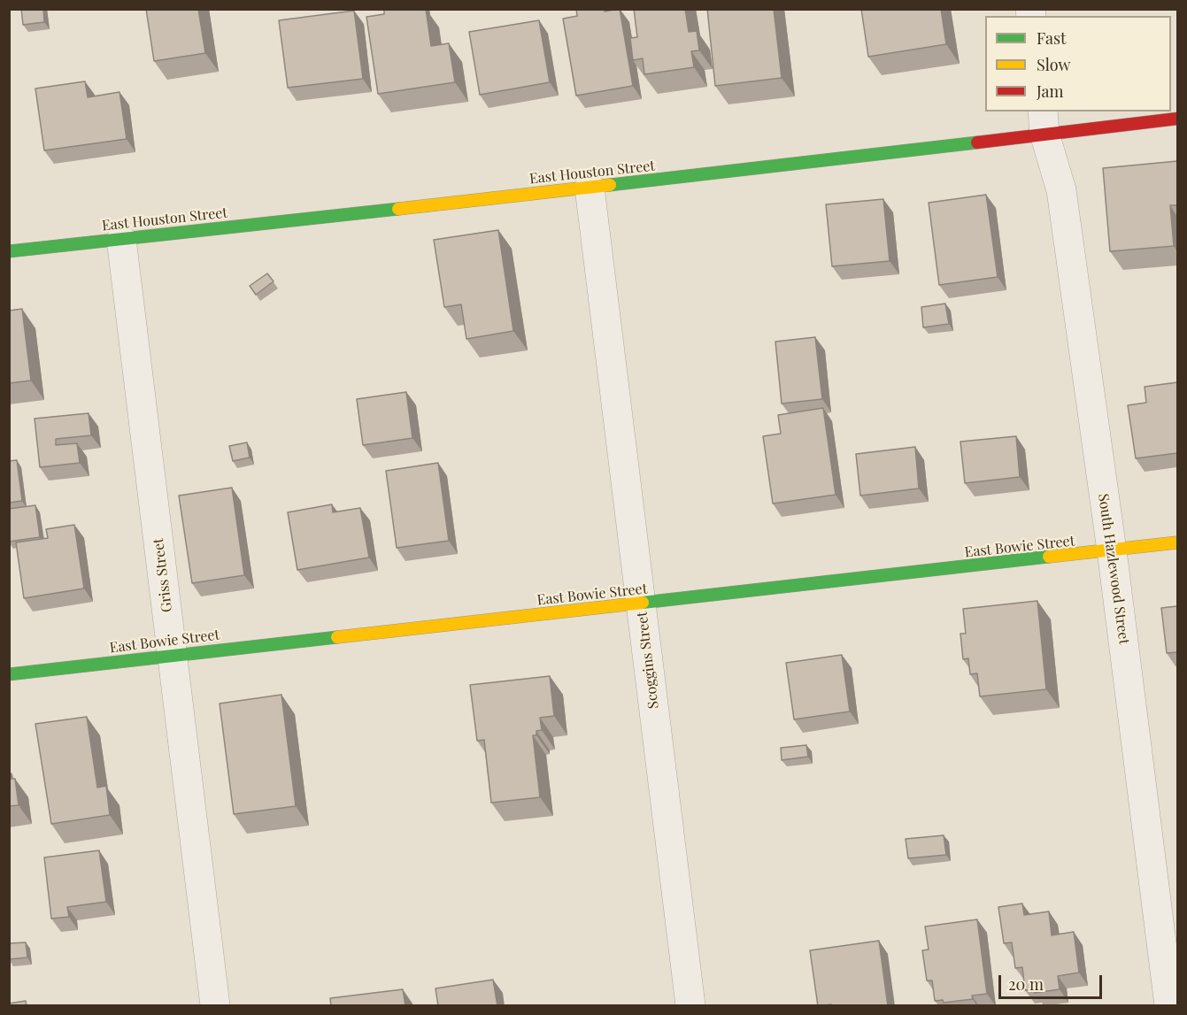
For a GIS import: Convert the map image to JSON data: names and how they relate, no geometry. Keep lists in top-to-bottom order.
{
  "streets": {
    "main road": ["East Houston Street", "East Bowie Street"],
    "street": ["South Hazlewood Street", "Griss Street", "Scoggins Street"]
  },
  "crossings": [
    ["East Houston Street", "South Hazlewood Street"],
    ["East Houston Street", "Griss Street"],
    ["East Houston Street", "Scoggins Street"],
    ["East Bowie Street", "South Hazlewood Street"],
    ["East Bowie Street", "Griss Street"],
    ["East Bowie Street", "Scoggins Street"]
  ],
  "legend": ["Fast", "Slow", "Jam"],
  "scale_bar": "20 m"
}
